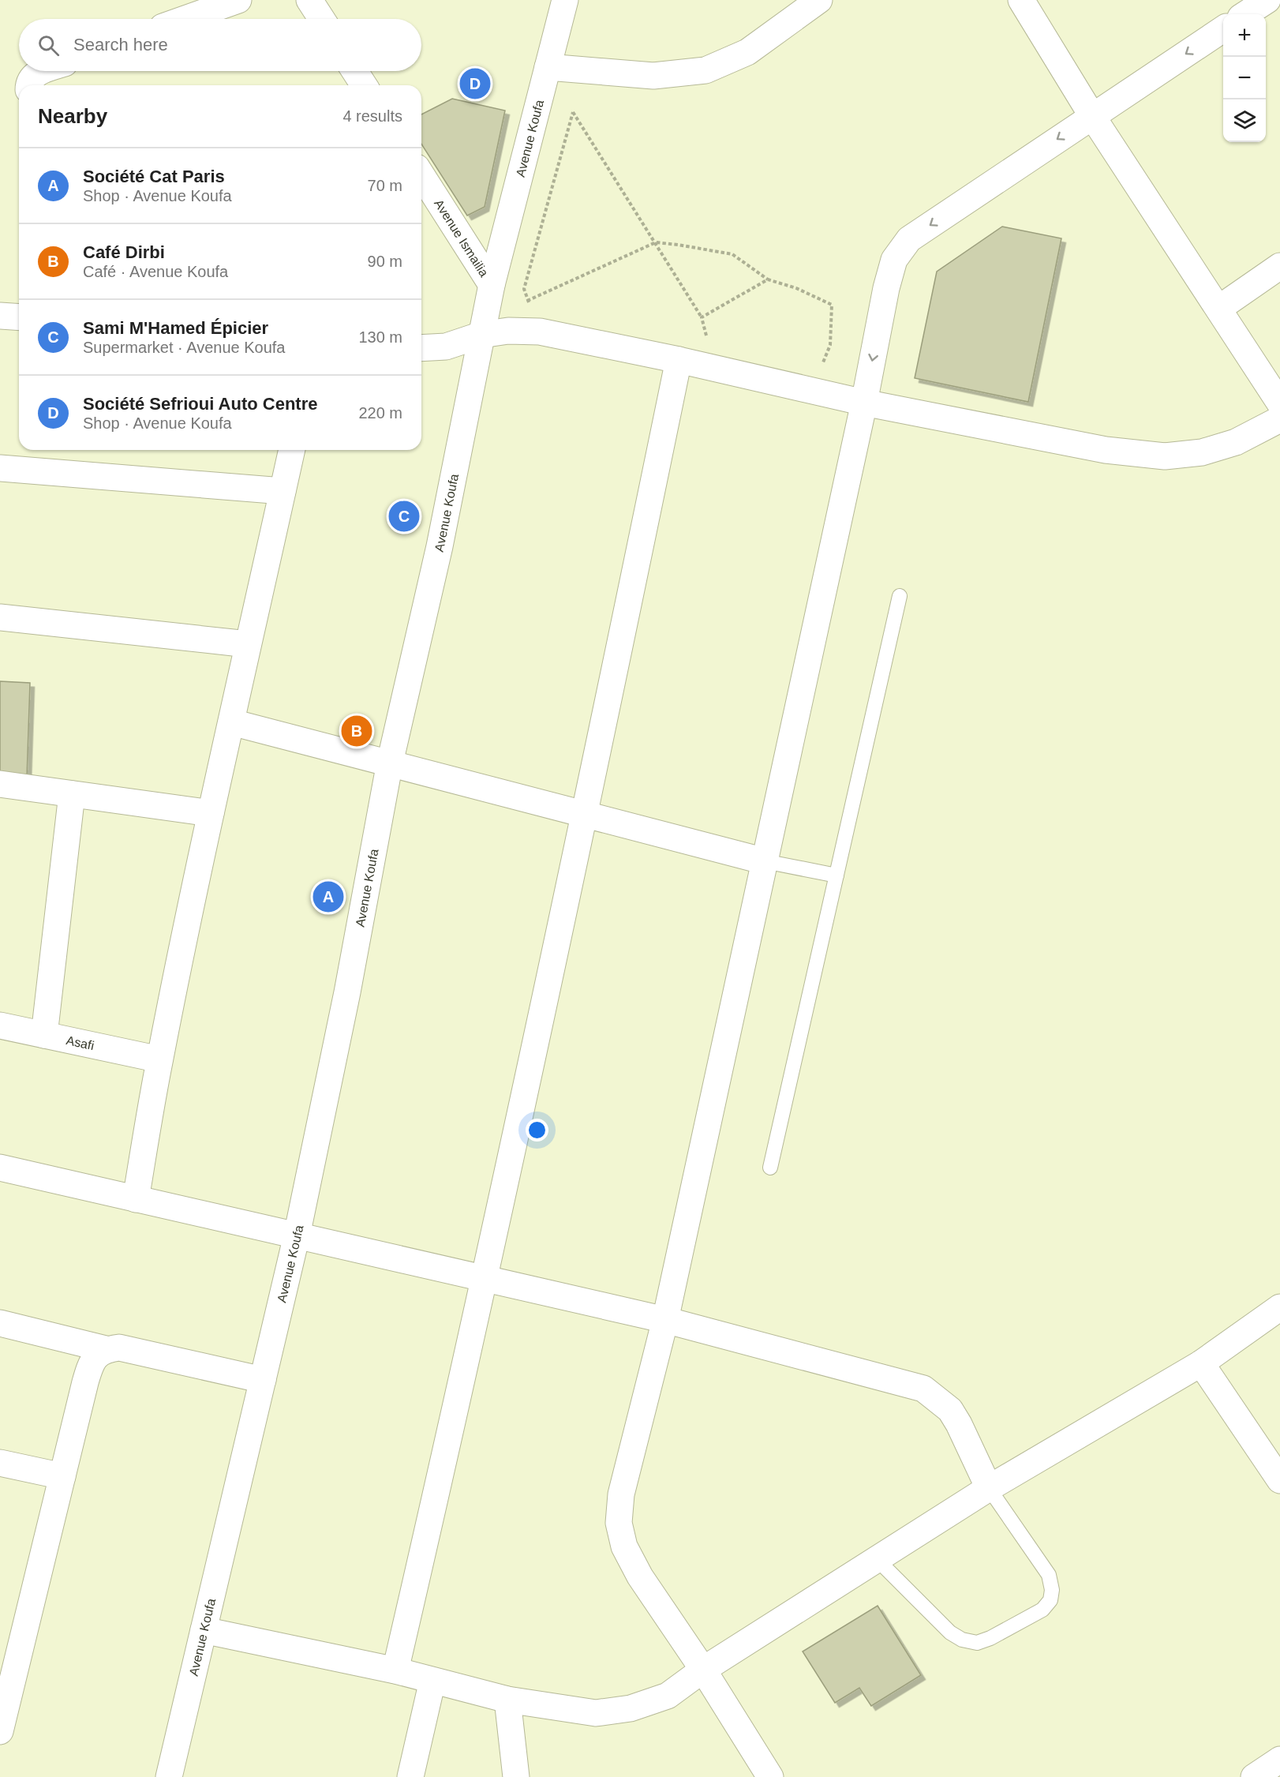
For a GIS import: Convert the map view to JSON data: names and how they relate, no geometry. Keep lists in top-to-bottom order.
{
  "streets": {
    "street": ["Avenue Koufa", "Avenue Ismailia", "Asafi"]
  },
  "crossings": [
    ["Avenue Koufa", "Avenue Ismailia"]
  ],
  "page": {
    "map_buttons": ["+", "−"],
    "search": "Search here",
    "pins": [
      "D",
      "C",
      "B",
      "A"
    ],
    "heading": ["Nearby", "4 results"],
    "list": [
      {
        "mark": "A",
        "name": "Société Cat Paris",
        "note": "Shop · Avenue Koufa",
        "value": "70 m"
      },
      {
        "mark": "B",
        "name": "Café Dirbi",
        "note": "Café · Avenue Koufa",
        "value": "90 m"
      },
      {
        "mark": "C",
        "name": "Sami M'Hamed Épicier",
        "note": "Supermarket · Avenue Koufa",
        "value": "130 m"
      },
      {
        "mark": "D",
        "name": "Société Sefrioui Auto Centre",
        "note": "Shop · Avenue Koufa",
        "value": "220 m"
      }
    ]
  }
}
